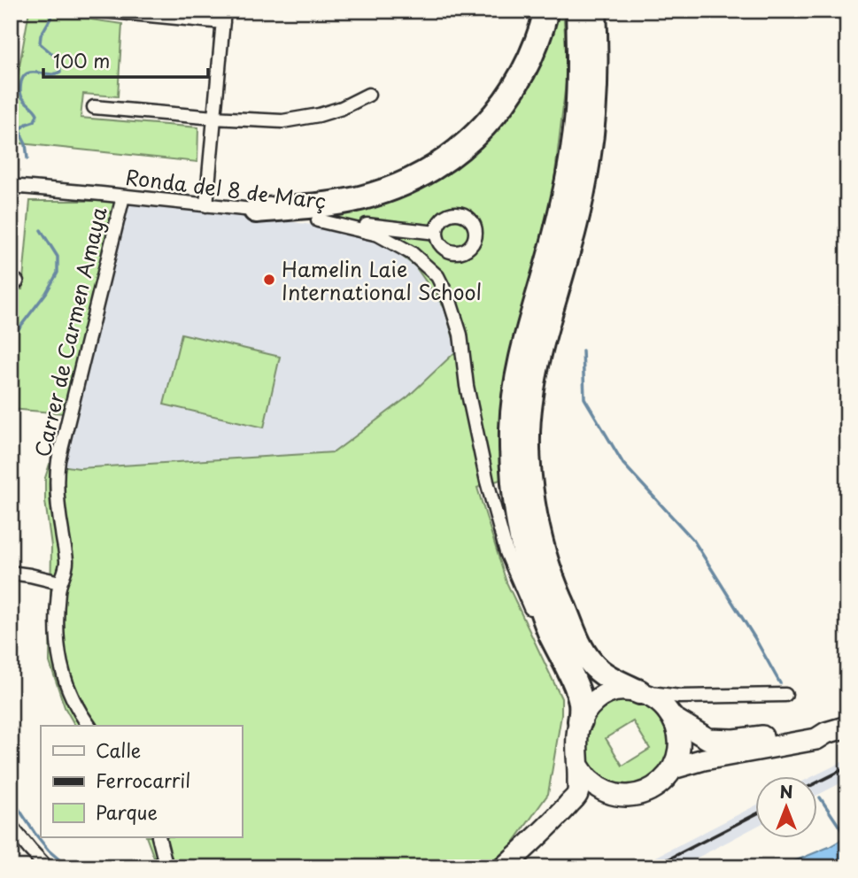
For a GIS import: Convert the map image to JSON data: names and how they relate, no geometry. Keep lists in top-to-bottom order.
{
  "streets": {
    "street": ["Ronda del 8 de Març", "Carrer de Carmen Amaya"]
  },
  "crossings": [
    ["Ronda del 8 de Març", "Carrer de Carmen Amaya"]
  ],
  "places": ["Hamelin Laie International School"],
  "legend": ["Calle", "Ferrocarril", "Parque"],
  "scale_bar": "100 m",
  "north": "top"
}
